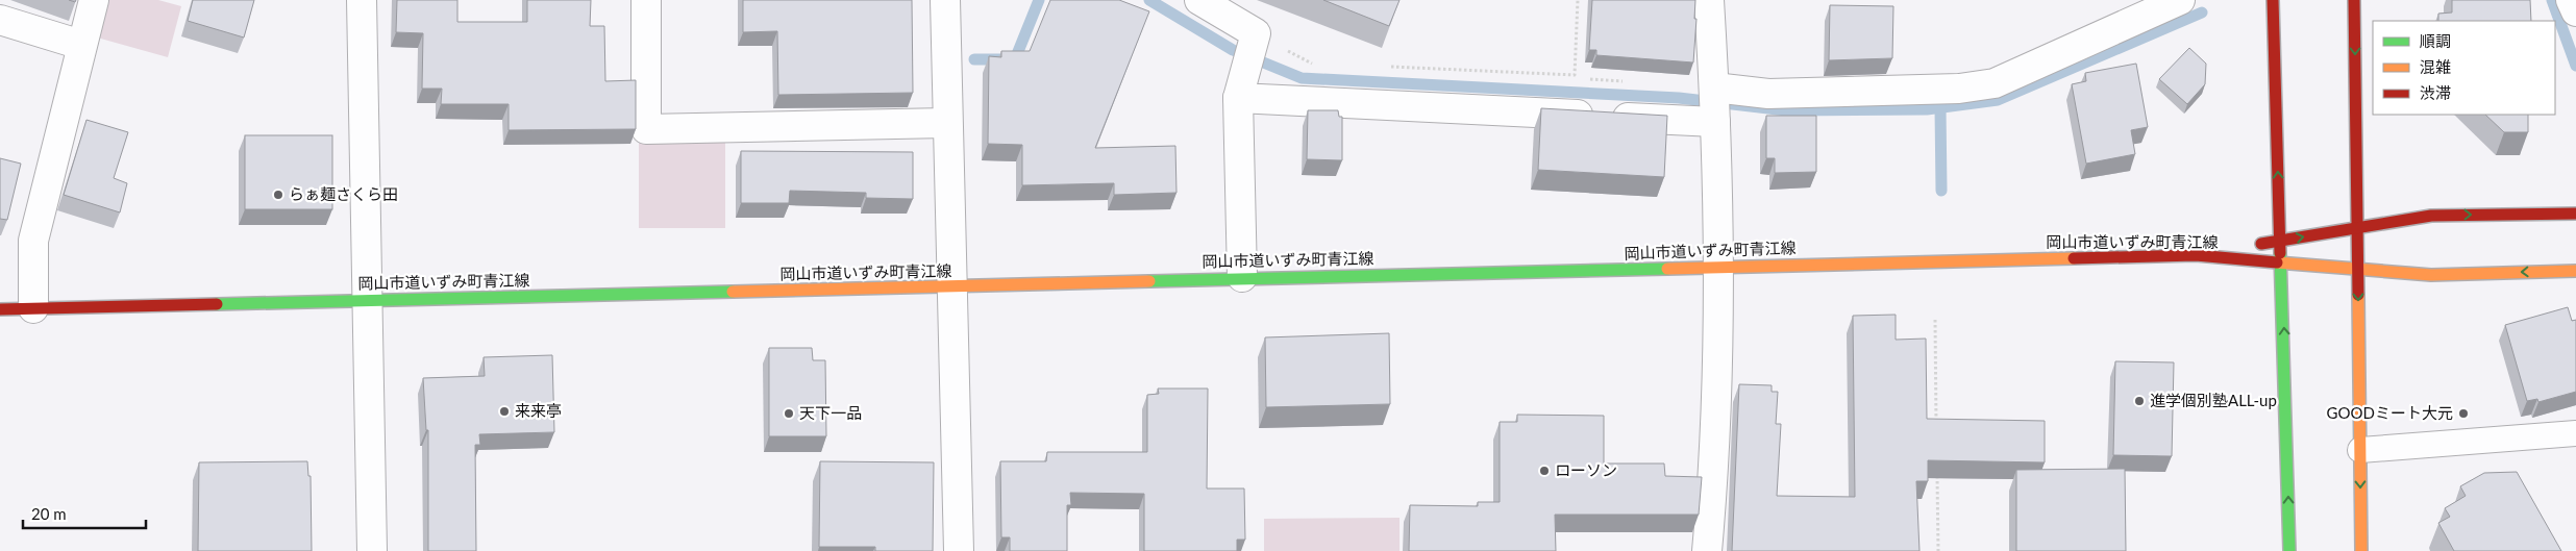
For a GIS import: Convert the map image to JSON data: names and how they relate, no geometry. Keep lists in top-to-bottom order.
{
  "streets": {
    "street": ["岡山市道いずみ町青江線"]
  },
  "places": [
    "らぁ麺さくら田",
    "進学個別塾ALL-up",
    "来来亭",
    "天下一品",
    "GOODミート大元",
    "ローソン"
  ],
  "legend": ["順調", "混雑", "渋滞"],
  "scale_bar": "20 m"
}
